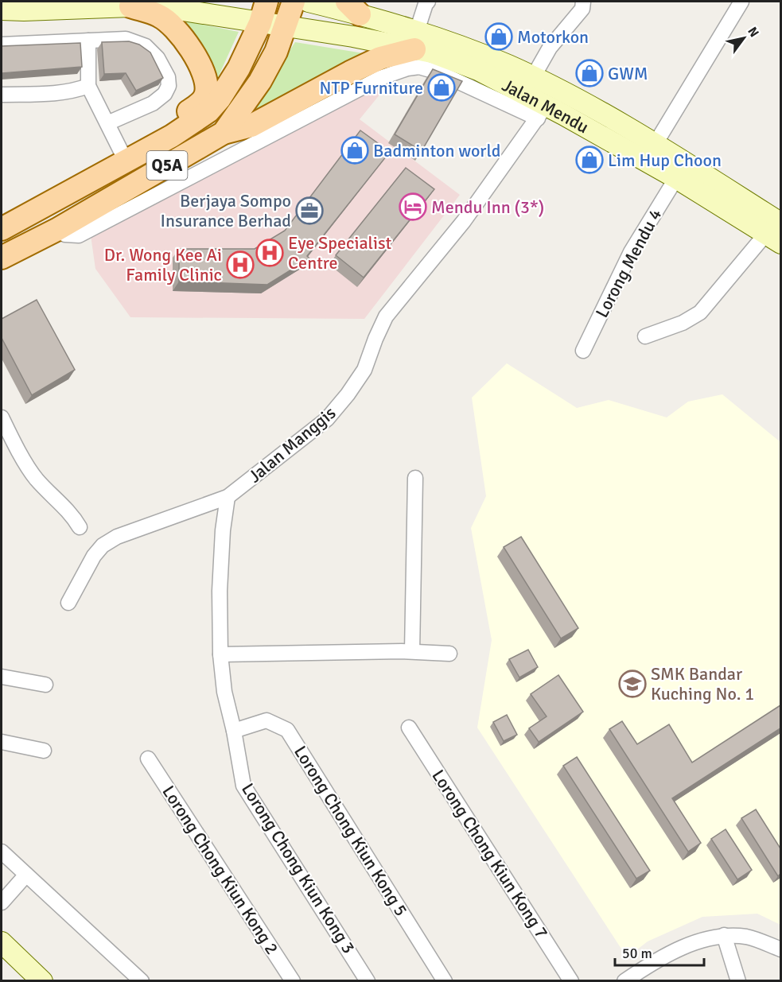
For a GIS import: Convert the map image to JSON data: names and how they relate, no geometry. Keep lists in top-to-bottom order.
{
  "streets": {
    "main road": ["Jalan Mendu", "Q5A"],
    "street": [
      "Lorong Mendu 4",
      "Jalan Manggis",
      "Lorong Chong Kiun Kong 5",
      "Lorong Chong Kiun Kong 7",
      "Lorong Chong Kiun Kong 3",
      "Lorong Chong Kiun Kong 2"
    ]
  },
  "crossings": [
    ["Jalan Mendu", "Q5A"],
    ["Jalan Mendu", "Lorong Mendu 4"],
    ["Jalan Mendu", "Jalan Manggis"],
    ["Jalan Manggis", "Lorong Chong Kiun Kong 3"],
    ["Lorong Chong Kiun Kong 5", "Lorong Chong Kiun Kong 3"]
  ],
  "places": {
    "shop": [
      "Motorkon",
      "GWM",
      "NTP Furniture",
      "Badminton world",
      "Lim Hup Choon"
    ],
    "hotel": ["Mendu Inn (3*)"],
    "office": ["Berjaya Sompo Insurance Berhad"],
    "hospital": ["Eye Specialist Centre", "Dr. Wong Kee Ai Family Clinic"],
    "school or university": ["SMK Bandar Kuching No. 1"]
  },
  "scale_bar": "50 m",
  "north": "top right"
}
